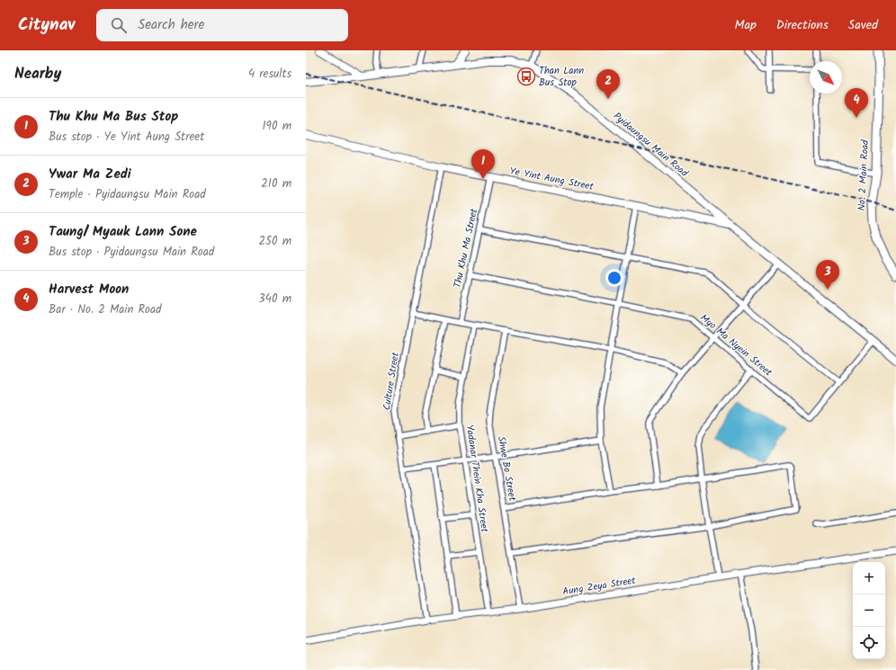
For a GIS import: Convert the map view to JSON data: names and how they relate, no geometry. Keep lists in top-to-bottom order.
{
  "streets": {
    "main road": ["Pyidaungsu Main Road", "No. 2 Main Road", "Ye Yint Aung Street"],
    "street": [
      "Thu Khu Ma Street",
      "Myo Ma Nyein Street",
      "Culture Street",
      "Shwe Bo Street",
      "Yadanar Thein Kha Street",
      "Aung Zeya Street"
    ]
  },
  "crossings": [
    ["Pyidaungsu Main Road", "Ye Yint Aung Street"],
    ["Ye Yint Aung Street", "Thu Khu Ma Street"],
    ["Ye Yint Aung Street", "Culture Street"],
    ["Thu Khu Ma Street", "Myo Ma Nyein Street"],
    ["Culture Street", "Aung Zeya Street"],
    ["Shwe Bo Street", "Aung Zeya Street"],
    ["Yadanar Thein Kha Street", "Aung Zeya Street"]
  ],
  "places": {
    "bus stop": ["Than Lann Bus Stop"]
  },
  "north": "bottom right",
  "page": {
    "header": "Citynav",
    "search": "Search here",
    "nav": ["Map", "Directions", "Saved"],
    "heading": ["Nearby", "4 results"],
    "pins": [
      "2",
      "4",
      "1",
      "3"
    ],
    "list": [
      {
        "mark": "1",
        "name": "Thu Khu Ma Bus Stop",
        "note": "Bus stop · Ye Yint Aung Street",
        "value": "190 m"
      },
      {
        "mark": "2",
        "name": "Ywar Ma Zedi",
        "note": "Temple · Pyidaungsu Main Road",
        "value": "210 m"
      },
      {
        "mark": "3",
        "name": "Taung/ Myauk Lann Sone",
        "note": "Bus stop · Pyidaungsu Main Road",
        "value": "250 m"
      },
      {
        "mark": "4",
        "name": "Harvest Moon",
        "note": "Bar · No. 2 Main Road",
        "value": "340 m"
      }
    ],
    "map_buttons": ["+", "−"]
  }
}
